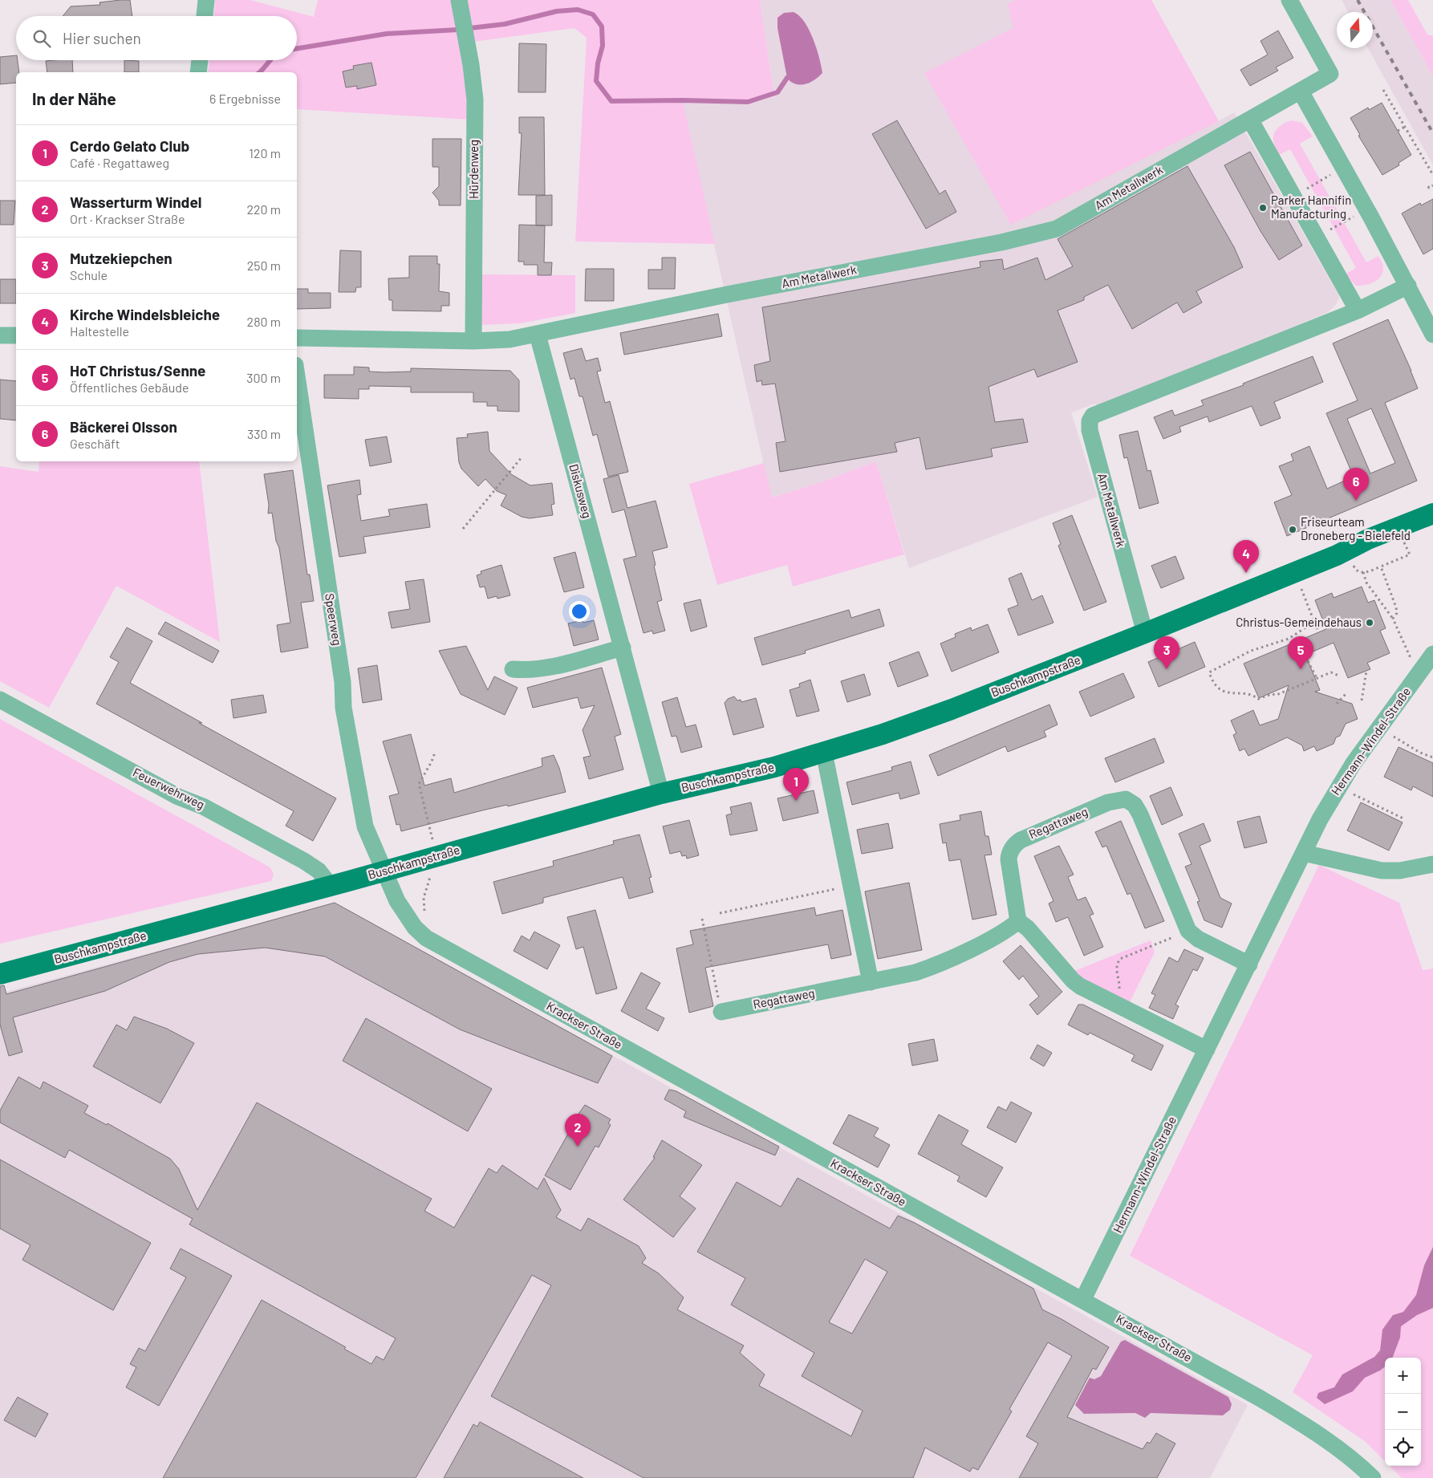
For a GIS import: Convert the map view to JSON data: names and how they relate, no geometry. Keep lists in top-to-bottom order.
{
  "streets": {
    "main road": ["Buschkampstraße"],
    "street": [
      "Hürdenweg",
      "Am Metallwerk",
      "Diskusweg",
      "Speerweg",
      "Hermann-Windel-Straße",
      "Feuerwehrweg",
      "Regattaweg",
      "Krackser Straße"
    ]
  },
  "crossings": [
    ["Am Metallwerk", "Diskusweg"],
    ["Am Metallwerk", "Buschkampstraße"],
    ["Diskusweg", "Buschkampstraße"],
    ["Speerweg", "Buschkampstraße"],
    ["Speerweg", "Krackser Straße"],
    ["Buschkampstraße", "Feuerwehrweg"],
    ["Buschkampstraße", "Krackser Straße"],
    ["Hermann-Windel-Straße", "Krackser Straße"]
  ],
  "places": ["Parker Hannifin Manufacturing", "Friseurteam Droneberg - Bielefeld", "Christus-Gemeindehaus"],
  "north": "top",
  "page": {
    "search": "Hier suchen",
    "heading": ["In der Nähe", "6 Ergebnisse"],
    "list": [
      {
        "mark": "1",
        "name": "Cerdo Gelato Club",
        "note": "Café · Regattaweg",
        "value": "120 m"
      },
      {
        "mark": "2",
        "name": "Wasserturm Windel",
        "note": "Ort · Krackser Straße",
        "value": "220 m"
      },
      {
        "mark": "3",
        "name": "Mutzekiepchen",
        "note": "Schule",
        "value": "250 m"
      },
      {
        "mark": "4",
        "name": "Kirche Windelsbleiche",
        "note": "Haltestelle",
        "value": "280 m"
      },
      {
        "mark": "5",
        "name": "HoT Christus/Senne",
        "note": "Öffentliches Gebäude",
        "value": "300 m"
      },
      {
        "mark": "6",
        "name": "Bäckerei Olsson",
        "note": "Geschäft",
        "value": "330 m"
      }
    ],
    "pins": [
      "6",
      "4",
      "3",
      "5",
      "1",
      "2"
    ],
    "map_buttons": ["+", "−"]
  }
}
